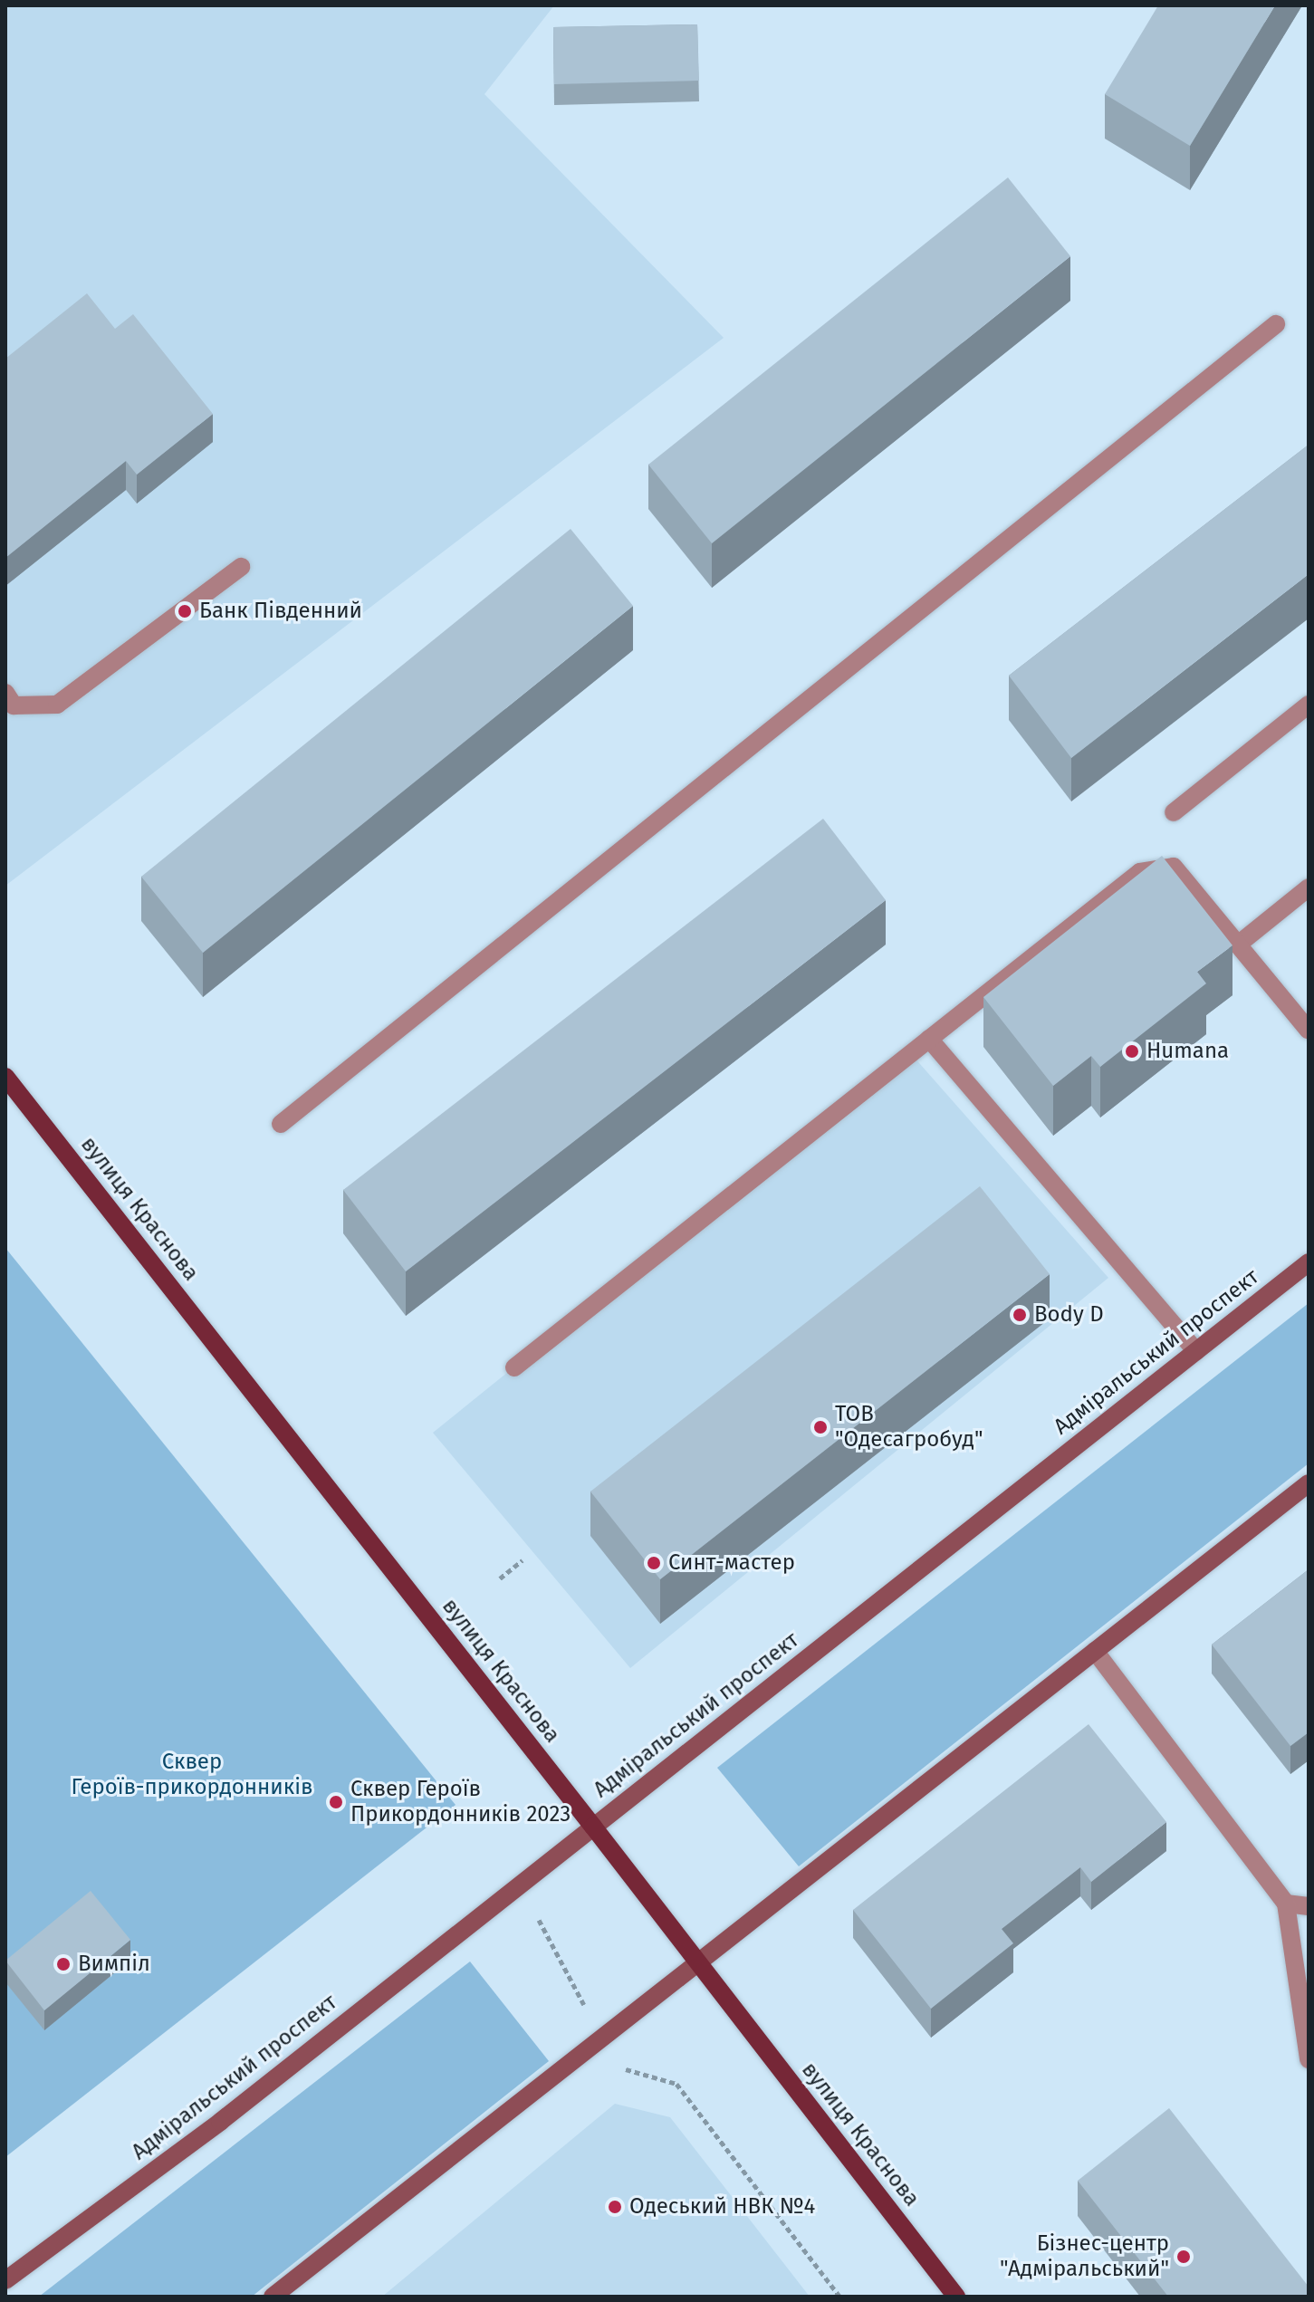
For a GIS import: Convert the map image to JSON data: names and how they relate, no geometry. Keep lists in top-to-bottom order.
{
  "streets": {
    "main road": ["вулиця Краснова", "Адміральський проспект"]
  },
  "crossings": [
    ["вулиця Краснова", "Адміральський проспект"]
  ],
  "parks": ["Сквер Героїв-прикордонників"],
  "places": [
    "Банк Південний",
    "Humana",
    "Body D",
    "ТОВ \"Одесагробуд\"",
    "Синт-мастер",
    "Сквер Героїв Прикордонників 2023",
    "Вимпіл",
    "Одеський НВК №4",
    "Бізнес-центр \"Адміральський\""
  ]
}
